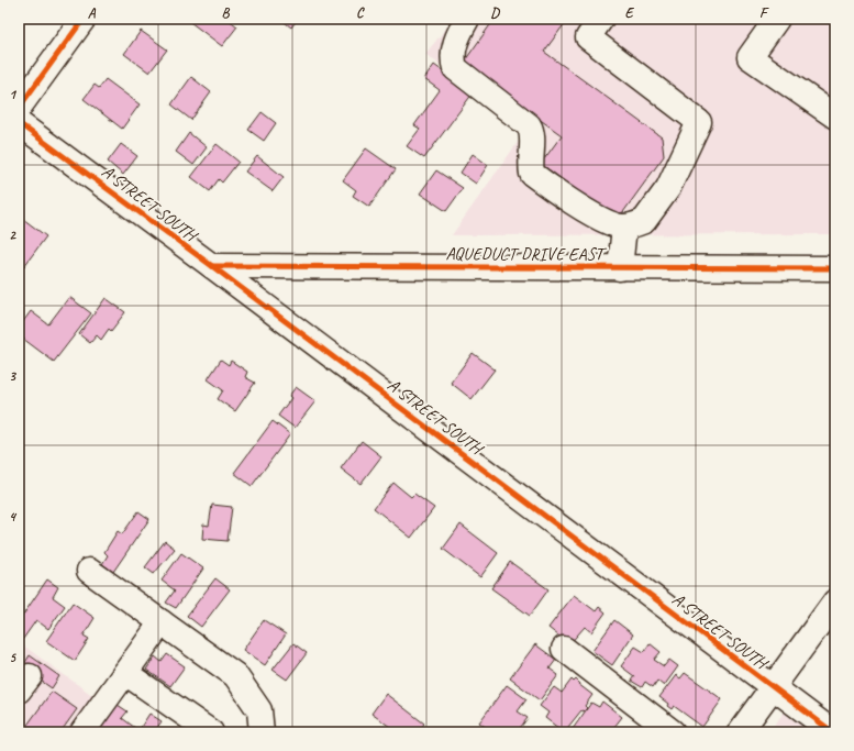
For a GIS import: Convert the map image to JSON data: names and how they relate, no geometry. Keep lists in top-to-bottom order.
{
  "streets": {
    "street": ["A STREET SOUTH", "AQUEDUCT DRIVE EAST"]
  },
  "crossings": [
    ["A STREET SOUTH", "AQUEDUCT DRIVE EAST"]
  ],
  "grid": {
    "columns": [
      "A",
      "B",
      "C",
      "D",
      "E",
      "F"
    ],
    "rows": [
      "1",
      "2",
      "3",
      "4",
      "5"
    ]
  }
}
